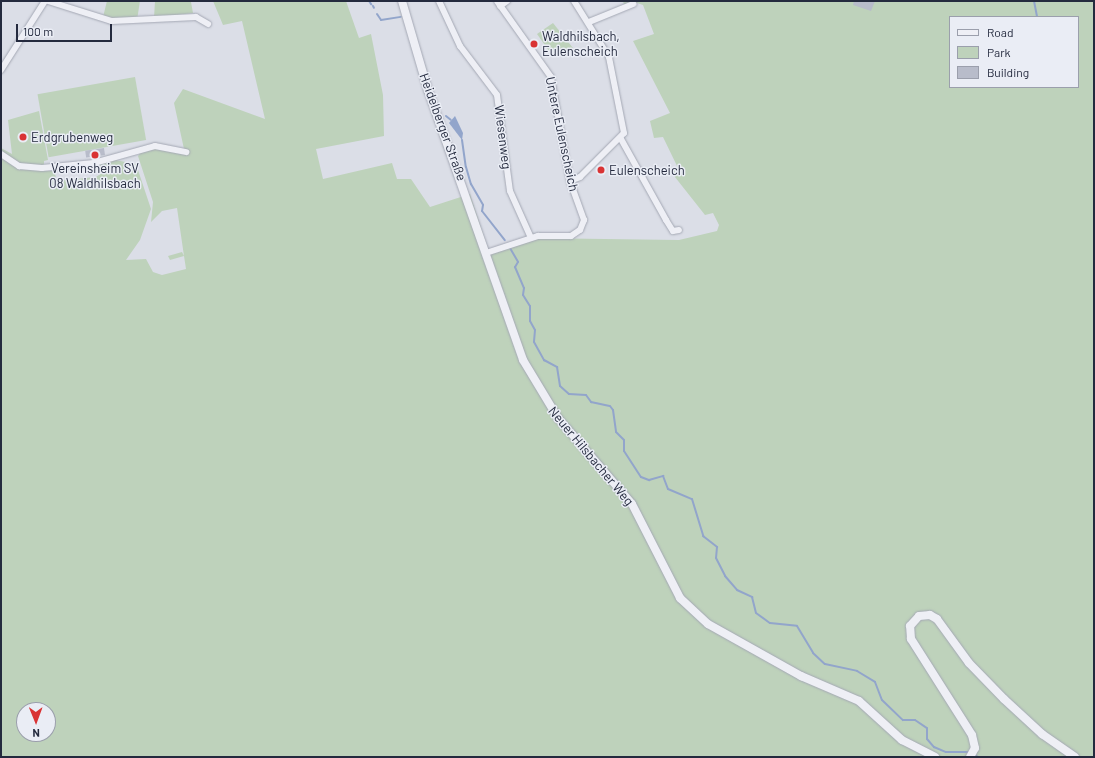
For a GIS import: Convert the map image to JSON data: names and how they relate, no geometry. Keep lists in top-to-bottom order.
{
  "streets": {
    "street": [
      "Heidelberger Straße",
      "Untere Eulenscheich",
      "Wiesenweg",
      "Neuer Hilsbacher Weg"
    ]
  },
  "crossings": [
    ["Heidelberger Straße", "Untere Eulenscheich"],
    ["Heidelberger Straße", "Neuer Hilsbacher Weg"],
    ["Untere Eulenscheich", "Wiesenweg"],
    ["Untere Eulenscheich", "Neuer Hilsbacher Weg"]
  ],
  "places": [
    "Waldhilsbach, Eulenscheich",
    "Erdgrubenweg",
    "Vereinsheim SV 08 Waldhilsbach",
    "Eulenscheich"
  ],
  "legend": ["Road", "Park", "Building"],
  "scale_bar": "100 m",
  "north": "bottom"
}
